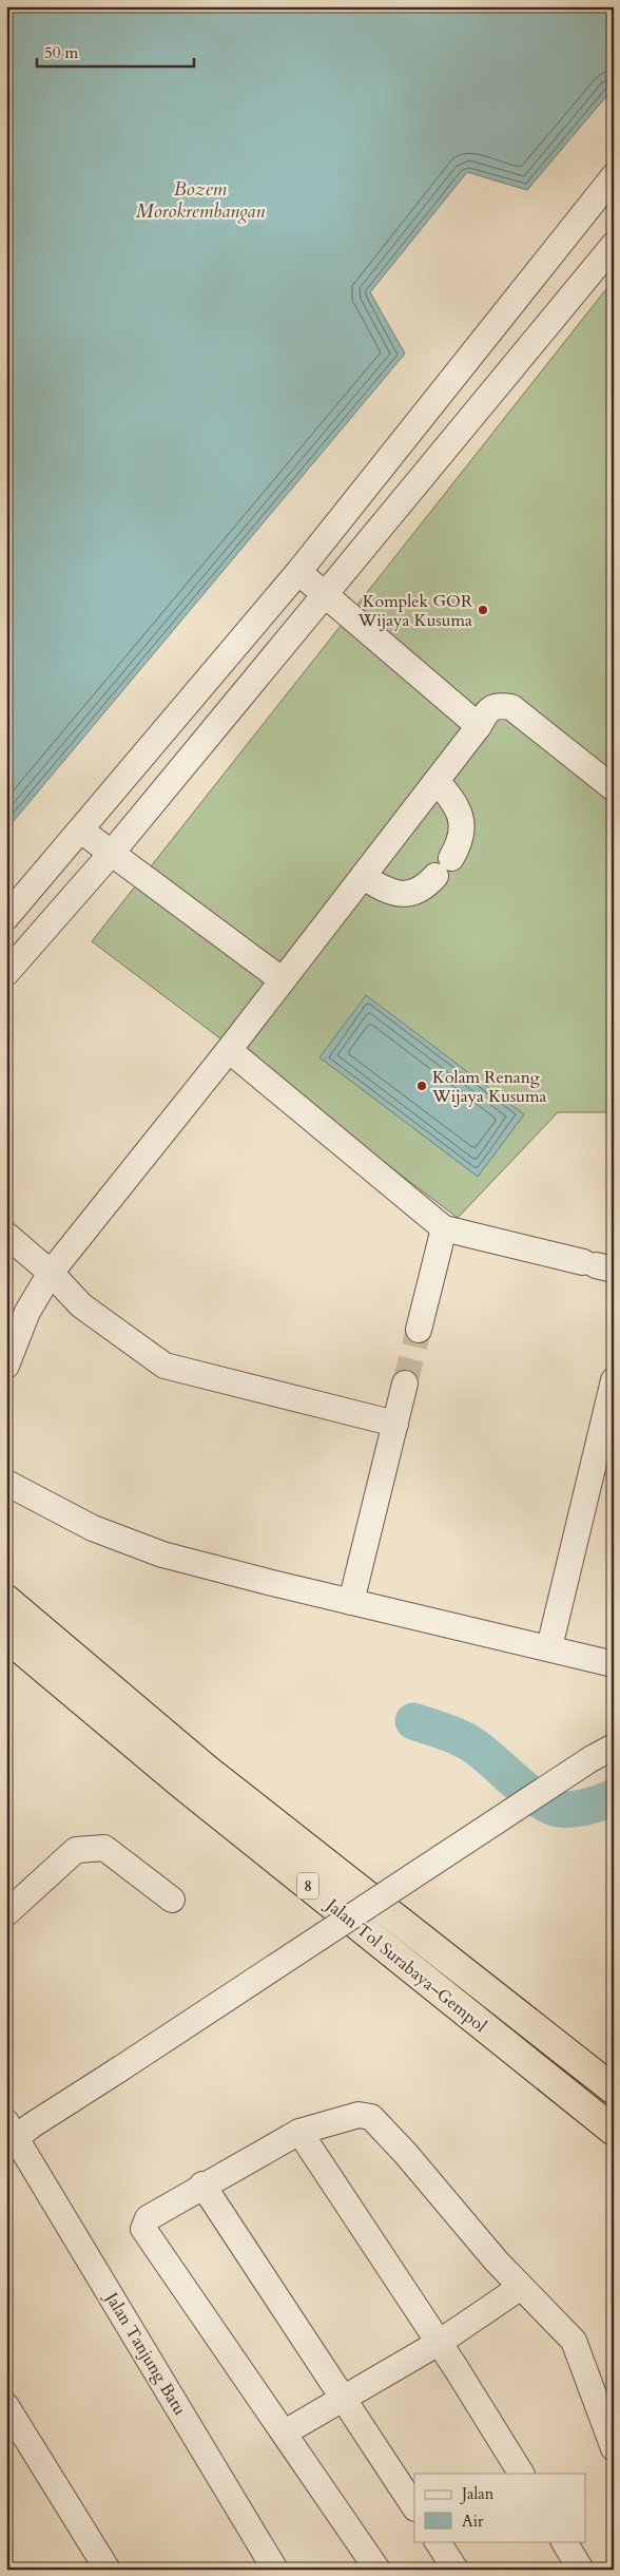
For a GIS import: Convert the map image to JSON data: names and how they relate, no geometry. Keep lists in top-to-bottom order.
{
  "streets": {
    "highway": ["8", "Jalan Tol Surabaya–Gempol"],
    "lane": ["Jalan Tanjung Batu"]
  },
  "water": ["Bozem Morokrembangan"],
  "places": ["Komplek GOR Wijaya Kusuma", "Kolam Renang Wijaya Kusuma"],
  "legend": ["Jalan", "Air"],
  "scale_bar": "50 m"
}
